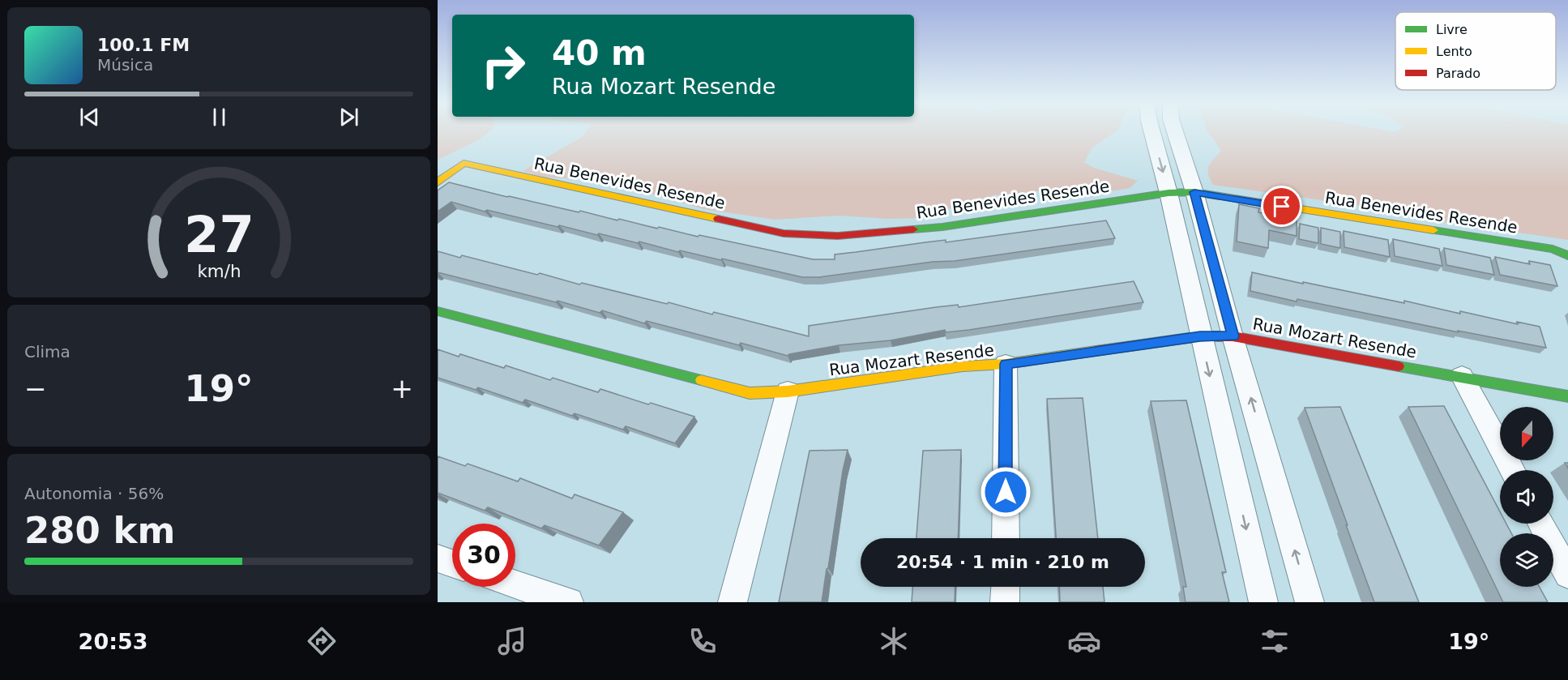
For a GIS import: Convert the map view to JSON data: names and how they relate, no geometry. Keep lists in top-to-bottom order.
{
  "streets": {
    "street": ["Rua Benevides Resende", "Rua Mozart Resende"]
  },
  "legend": ["Livre", "Lento", "Parado"],
  "north": "bottom",
  "page": {
    "turn": ["40 m", "Rua Mozart Resende"],
    "song": ["100.1 FM", "Música"],
    "tile": [
      "Clima",
      ["Autonomia · 56%", "280 km"]
    ],
    "heat": ["−", "19°", "+"],
    "limit": "30",
    "trip": "20:54 · 1 min · 210 m",
    "tabs": ["20:53", "19°"],
    "gauge": ["27", "km/h"]
  }
}
